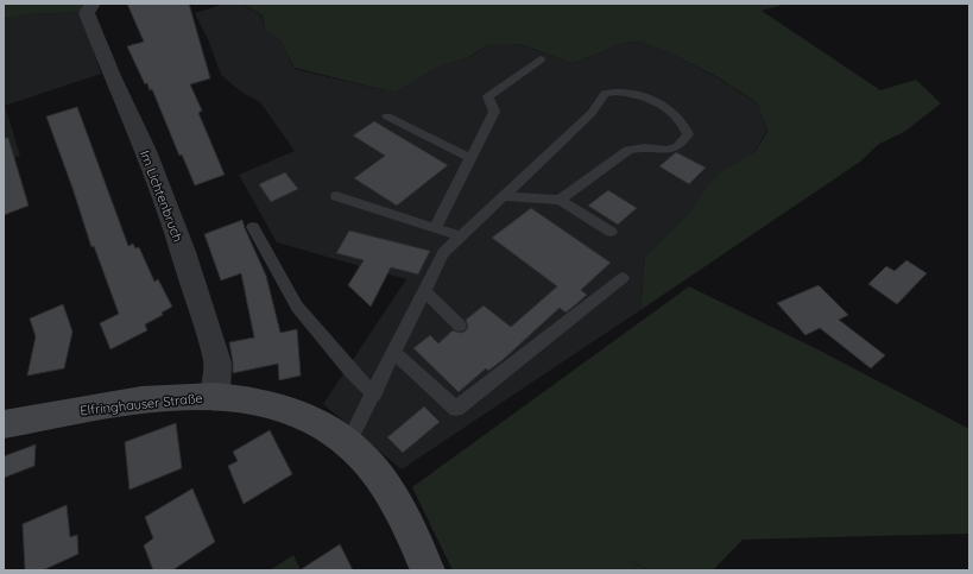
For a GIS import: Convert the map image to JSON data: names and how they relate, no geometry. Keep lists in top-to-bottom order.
{
  "streets": {
    "main road": ["Elfringhauser Straße"],
    "street": ["Im Lichtenbruch"]
  },
  "crossings": [
    ["Im Lichtenbruch", "Elfringhauser Straße"]
  ]
}
